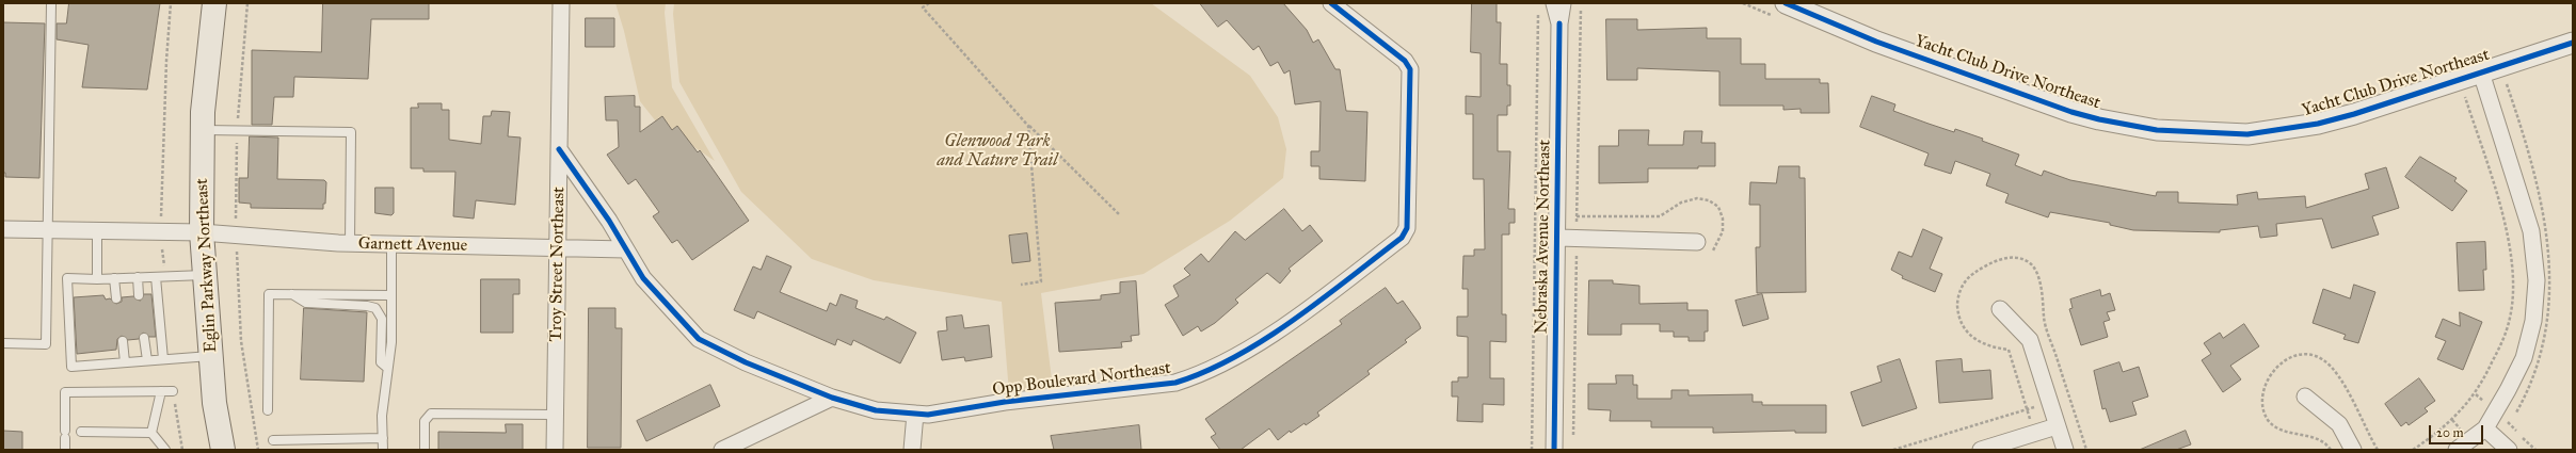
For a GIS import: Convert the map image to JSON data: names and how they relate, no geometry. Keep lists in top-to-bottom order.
{
  "streets": {
    "highway": ["Eglin Parkway Northeast"],
    "street": [
      "Yacht Club Drive Northeast",
      "Nebraska Avenue Northeast",
      "Garnett Avenue",
      "Troy Street Northeast",
      "Opp Boulevard Northeast"
    ]
  },
  "crossings": [
    ["Garnett Avenue", "Troy Street Northeast"],
    ["Garnett Avenue", "Eglin Parkway Northeast"],
    ["Garnett Avenue", "Opp Boulevard Northeast"],
    ["Troy Street Northeast", "Opp Boulevard Northeast"]
  ],
  "parks": ["Glenwood Park and Nature Trail"],
  "scale_bar": "20 m"
}
